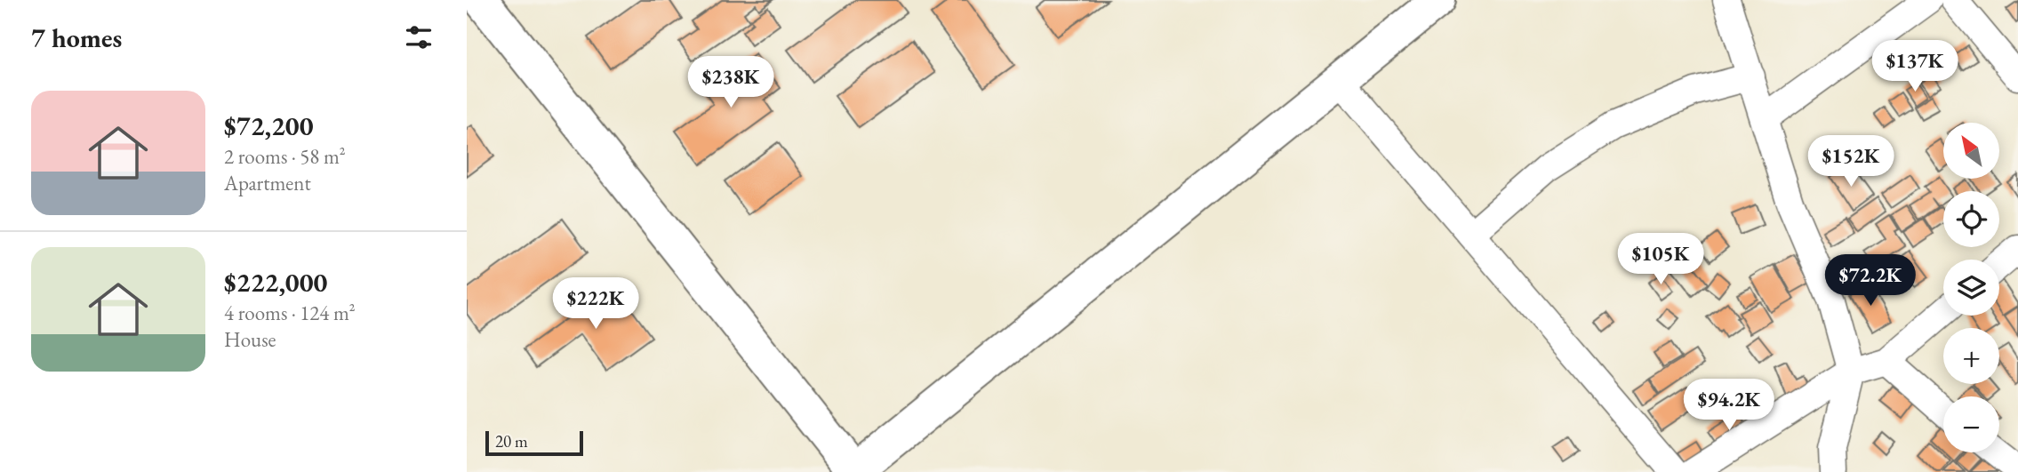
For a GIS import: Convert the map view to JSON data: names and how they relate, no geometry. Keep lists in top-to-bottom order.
{
  "scale_bar": "20 m",
  "north": "top left",
  "page": {
    "heading": "7 homes",
    "price": [
      "$137K",
      "$238K",
      "$152K",
      "$105K",
      "$72.2K",
      "$222K",
      "$94.2K"
    ],
    "list": [
      {
        "name": "$72,200",
        "note": "2 rooms · 58 m² · Apartment"
      },
      {
        "name": "$222,000",
        "note": "4 rooms · 124 m² · House"
      }
    ],
    "map_buttons": ["+", "−"],
    "scale": "20 m"
  }
}
